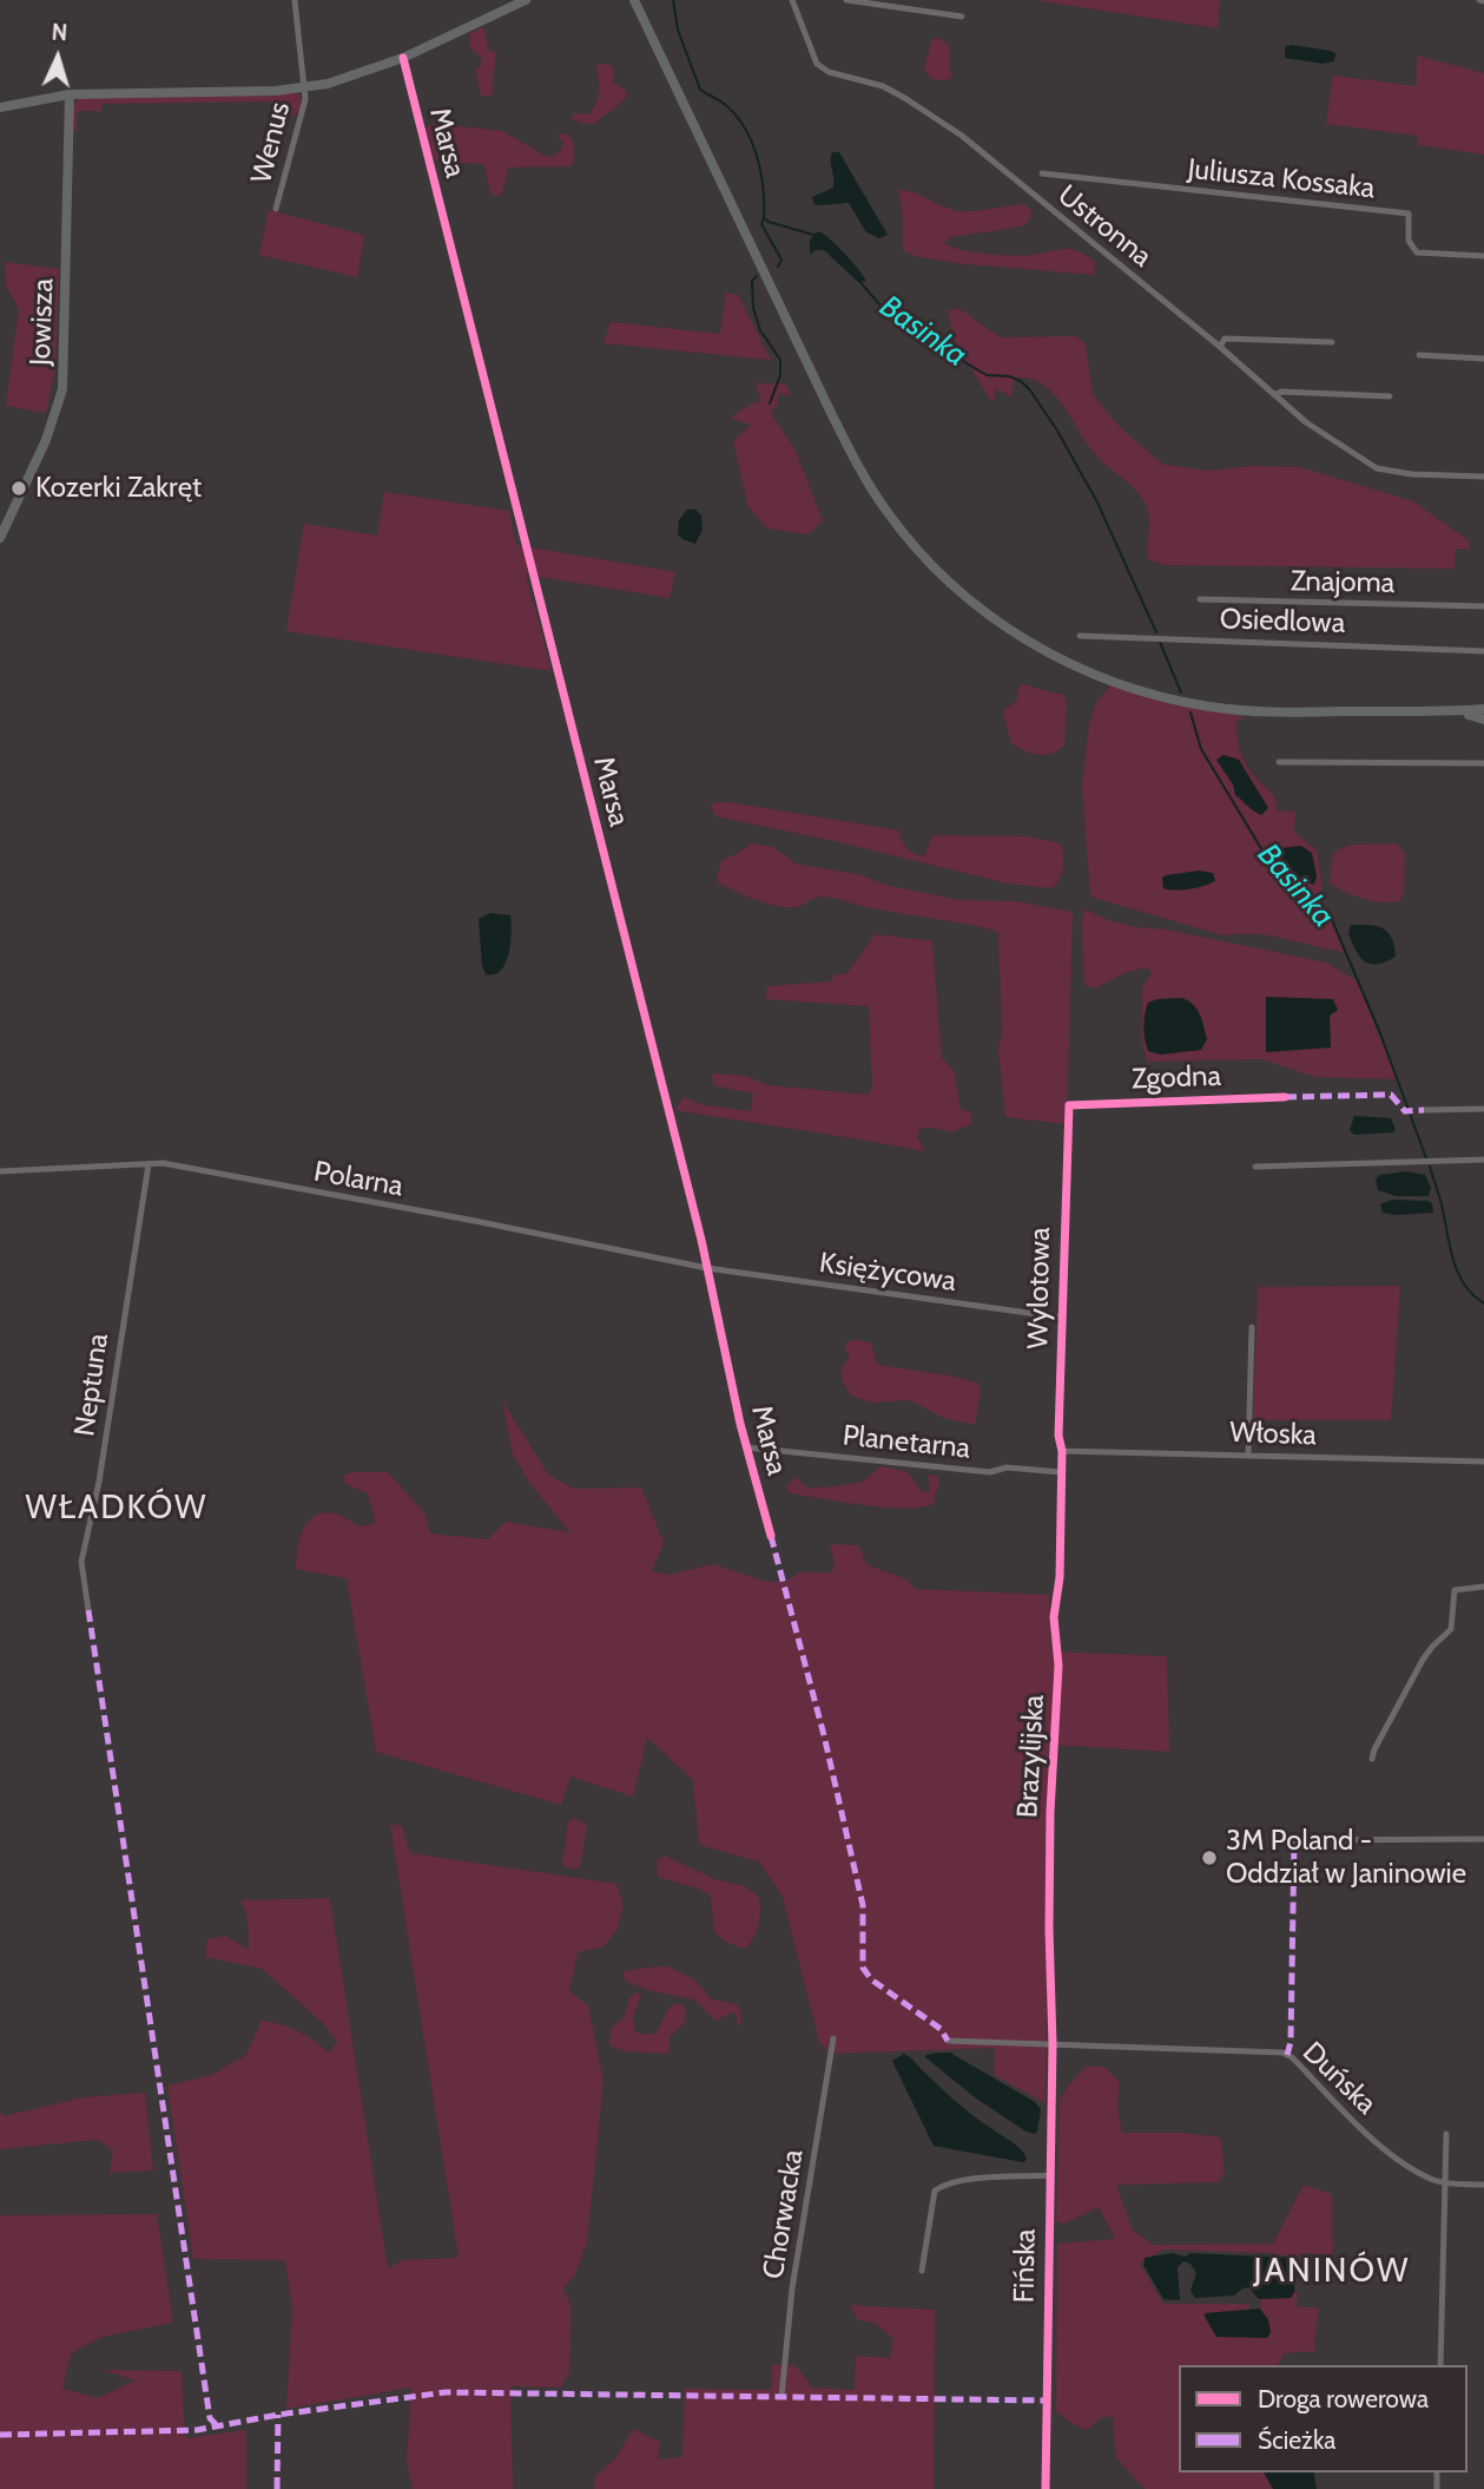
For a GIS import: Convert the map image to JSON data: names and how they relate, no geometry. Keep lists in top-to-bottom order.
{
  "streets": {
    "main road": ["Jowisza"],
    "street": [
      "Wenus",
      "Marsa",
      "Juliusza Kossaka",
      "Ustronna",
      "Znajoma",
      "Osiedlowa",
      "Zgodna",
      "Polarna",
      "Księżycowa",
      "Wylotowa",
      "Neptuna",
      "Włoska",
      "Planetarna",
      "Brazylijska",
      "Duńska",
      "Chorwacka",
      "Fińska"
    ]
  },
  "crossings": [
    ["Marsa", "Polarna"],
    ["Marsa", "Księżycowa"],
    ["Marsa", "Planetarna"],
    ["Zgodna", "Wylotowa"],
    ["Polarna", "Księżycowa"],
    ["Polarna", "Neptuna"],
    ["Księżycowa", "Wylotowa"],
    ["Wylotowa", "Włoska"],
    ["Wylotowa", "Planetarna"],
    ["Wylotowa", "Brazylijska"],
    ["Planetarna", "Brazylijska"],
    ["Brazylijska", "Duńska"],
    ["Brazylijska", "Fińska"],
    ["Duńska", "Fińska"]
  ],
  "districts": ["WŁADKÓW", "JANINÓW"],
  "water": ["Basinka"],
  "places": ["Kozerki Zakręt", "3M Poland - Oddział w Janinowie"],
  "legend": ["Droga rowerowa", "Ścieżka"],
  "north": "top"
}
